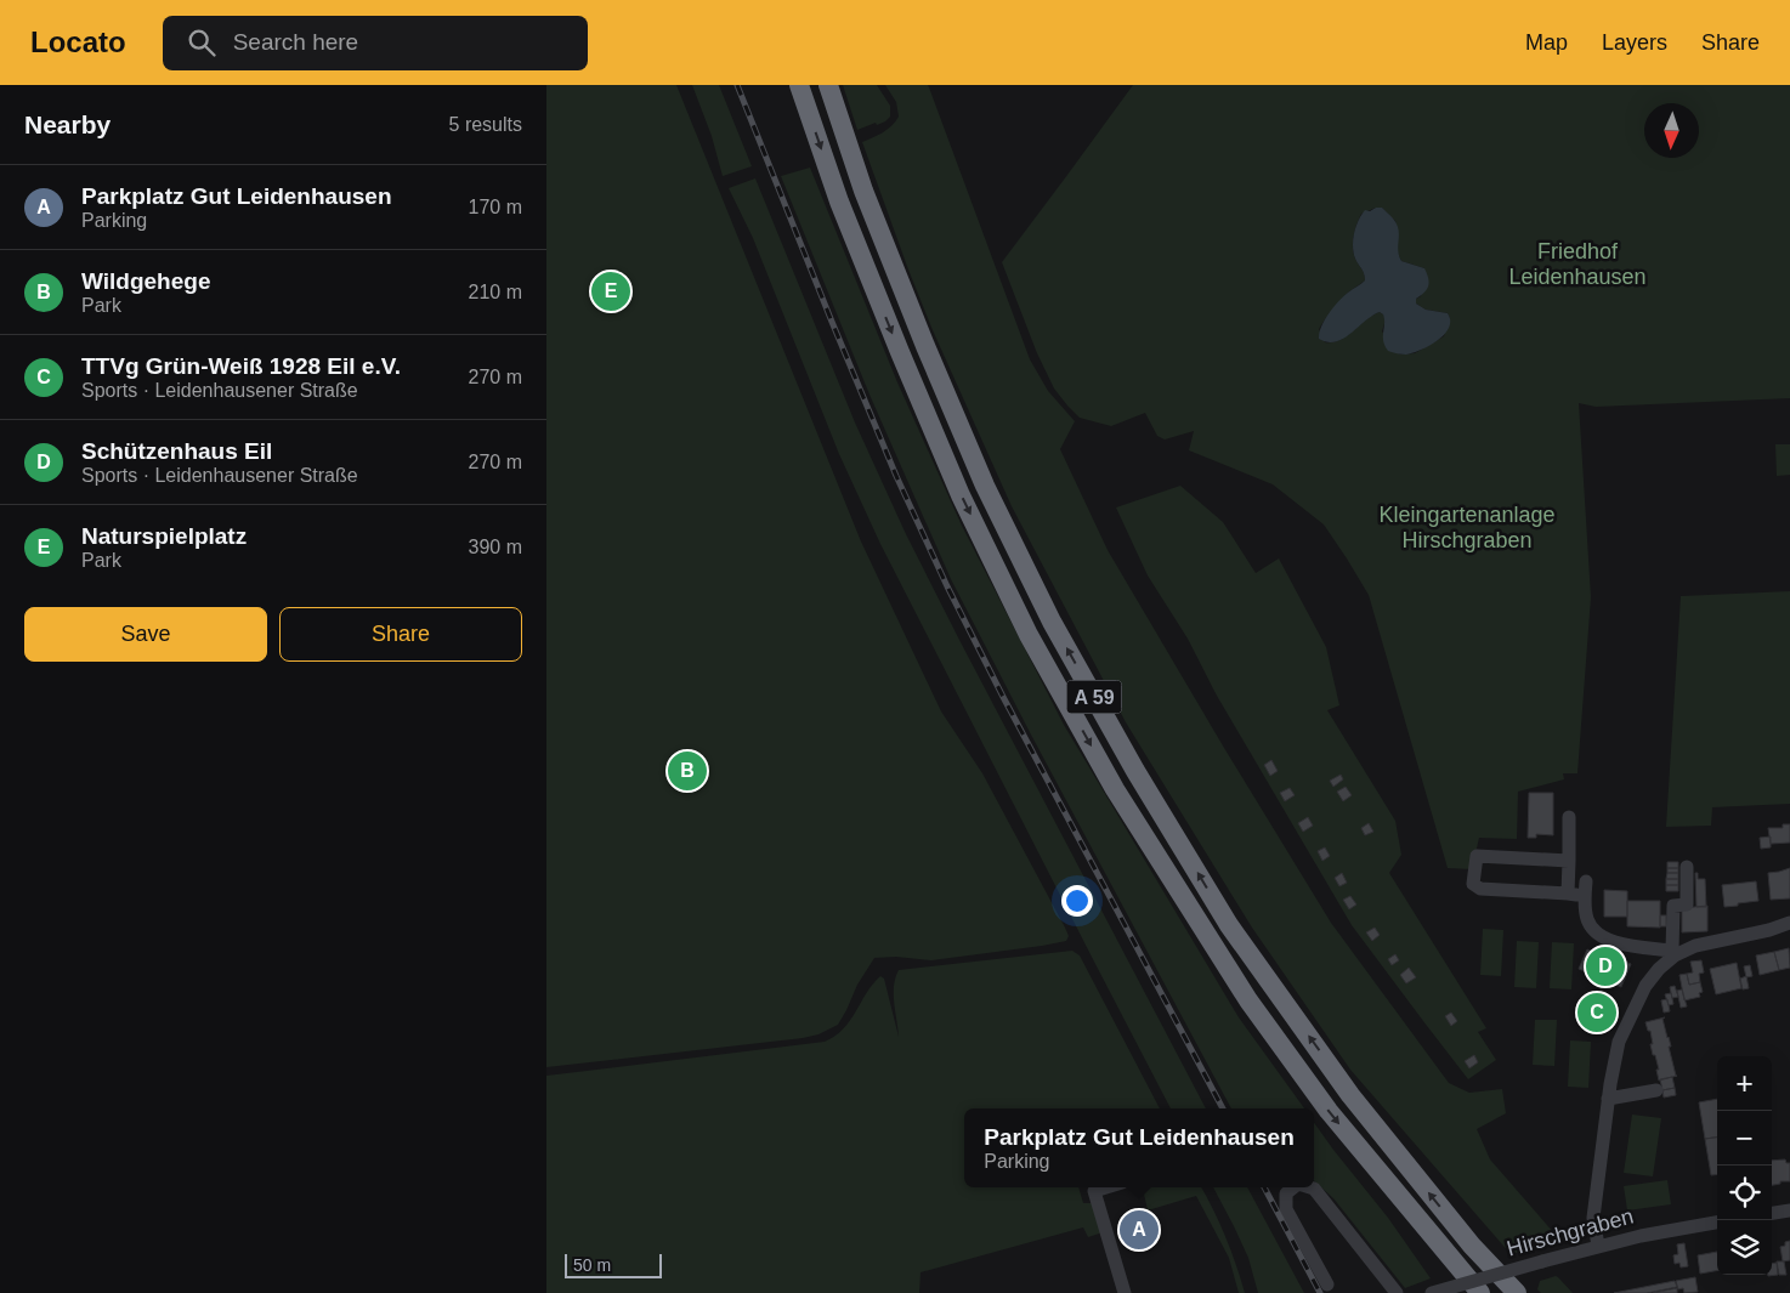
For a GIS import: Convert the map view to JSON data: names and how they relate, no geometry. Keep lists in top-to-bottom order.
{
  "streets": {
    "highway": ["A 59"],
    "street": ["Hirschgraben"]
  },
  "parks": ["Friedhof Leidenhausen", "Kleingartenanlage Hirschgraben"],
  "scale_bar": "50 m",
  "north": "bottom",
  "page": {
    "header": "Locato",
    "search": "Search here",
    "nav": ["Map", "Layers", "Share"],
    "heading": ["Nearby", "5 results"],
    "list": [
      {
        "mark": "A",
        "name": "Parkplatz Gut Leidenhausen",
        "note": "Parking",
        "value": "170 m"
      },
      {
        "mark": "B",
        "name": "Wildgehege",
        "note": "Park",
        "value": "210 m"
      },
      {
        "mark": "C",
        "name": "TTVg Grün-Weiß 1928 Eil e.V.",
        "note": "Sports · Leidenhausener Straße",
        "value": "270 m"
      },
      {
        "mark": "D",
        "name": "Schützenhaus Eil",
        "note": "Sports · Leidenhausener Straße",
        "value": "270 m"
      },
      {
        "mark": "E",
        "name": "Naturspielplatz",
        "note": "Park",
        "value": "390 m"
      }
    ],
    "pins": [
      "E",
      "B",
      "D",
      "C",
      "A"
    ],
    "buttons": ["Save", "Share"],
    "map_buttons": ["+", "−"],
    "popup": ["Parkplatz Gut Leidenhausen", "Parking"],
    "scale": "50 m"
  }
}
